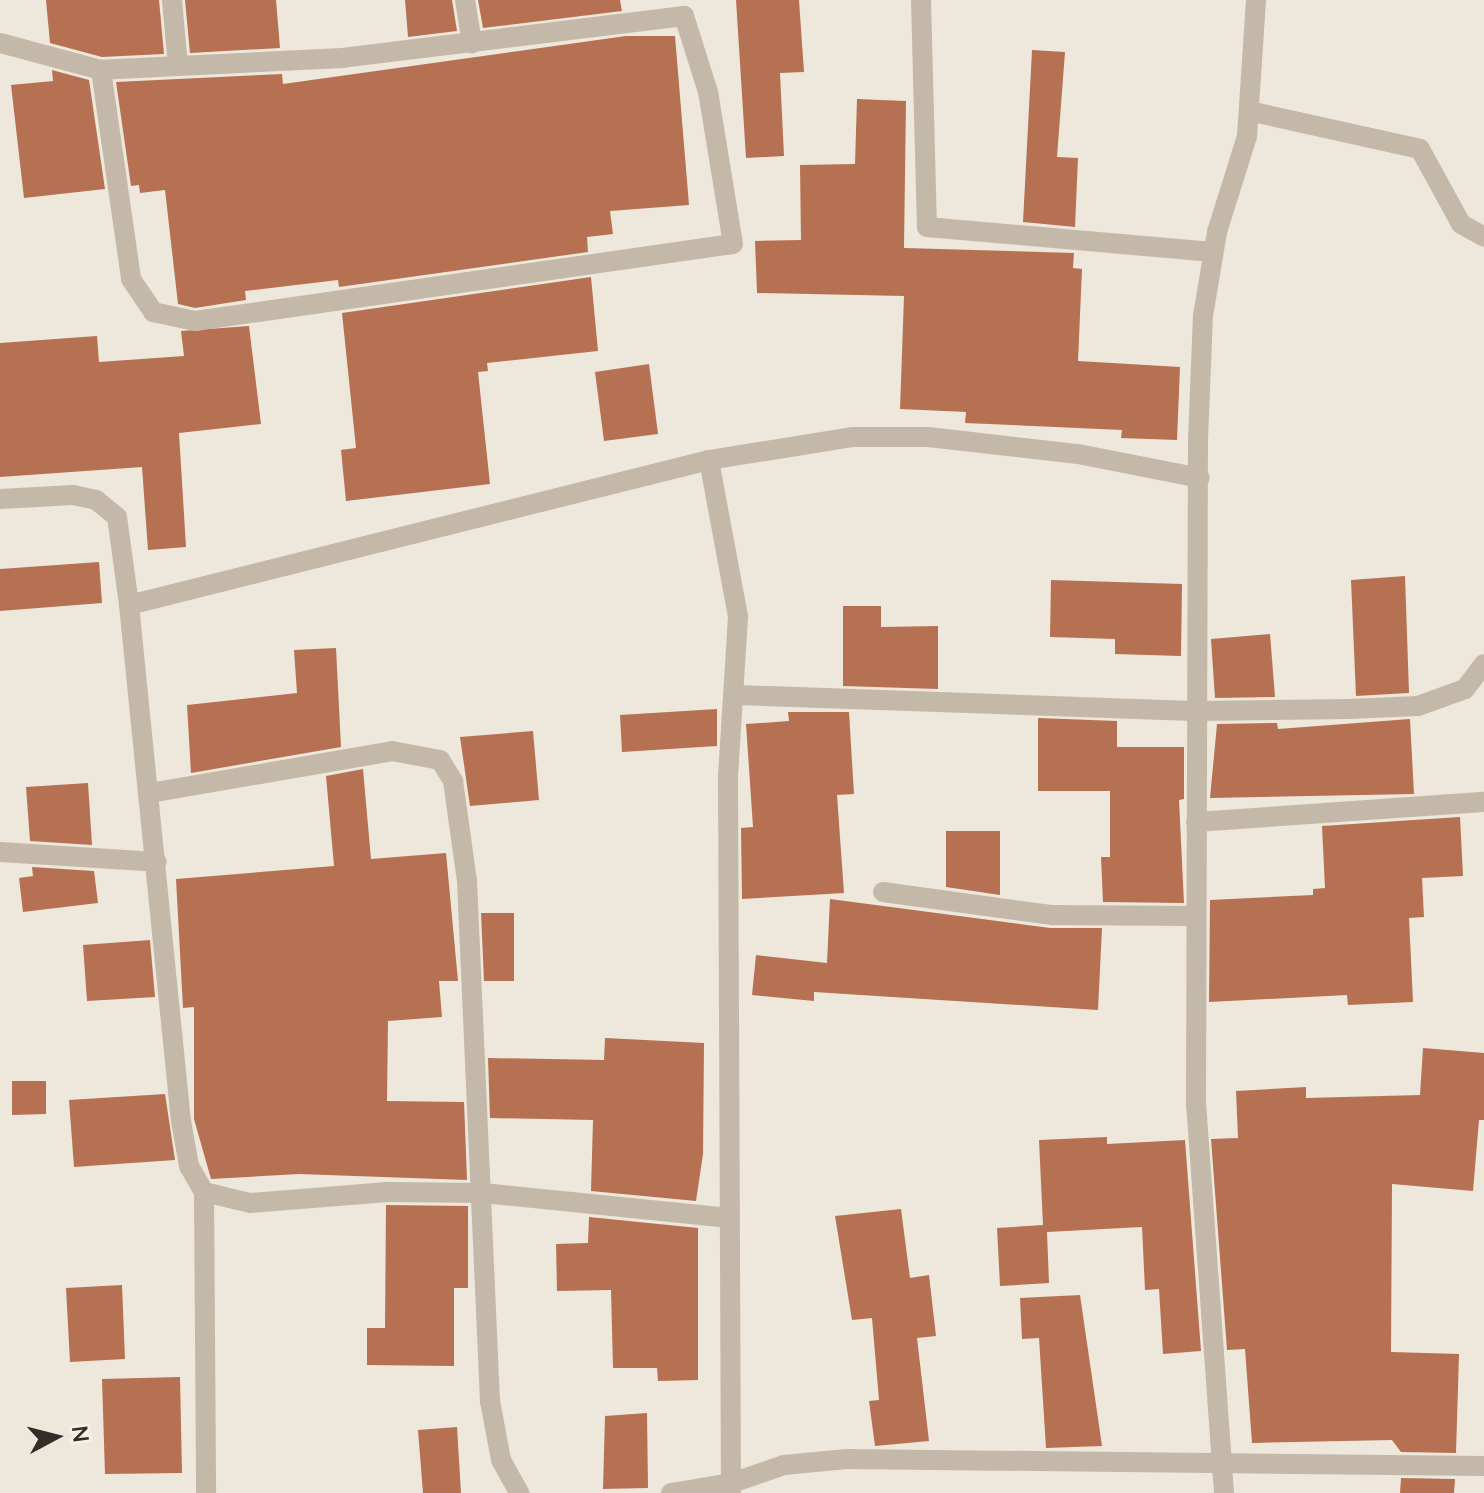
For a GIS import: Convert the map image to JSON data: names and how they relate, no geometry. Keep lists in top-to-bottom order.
{
  "north": "right"
}
